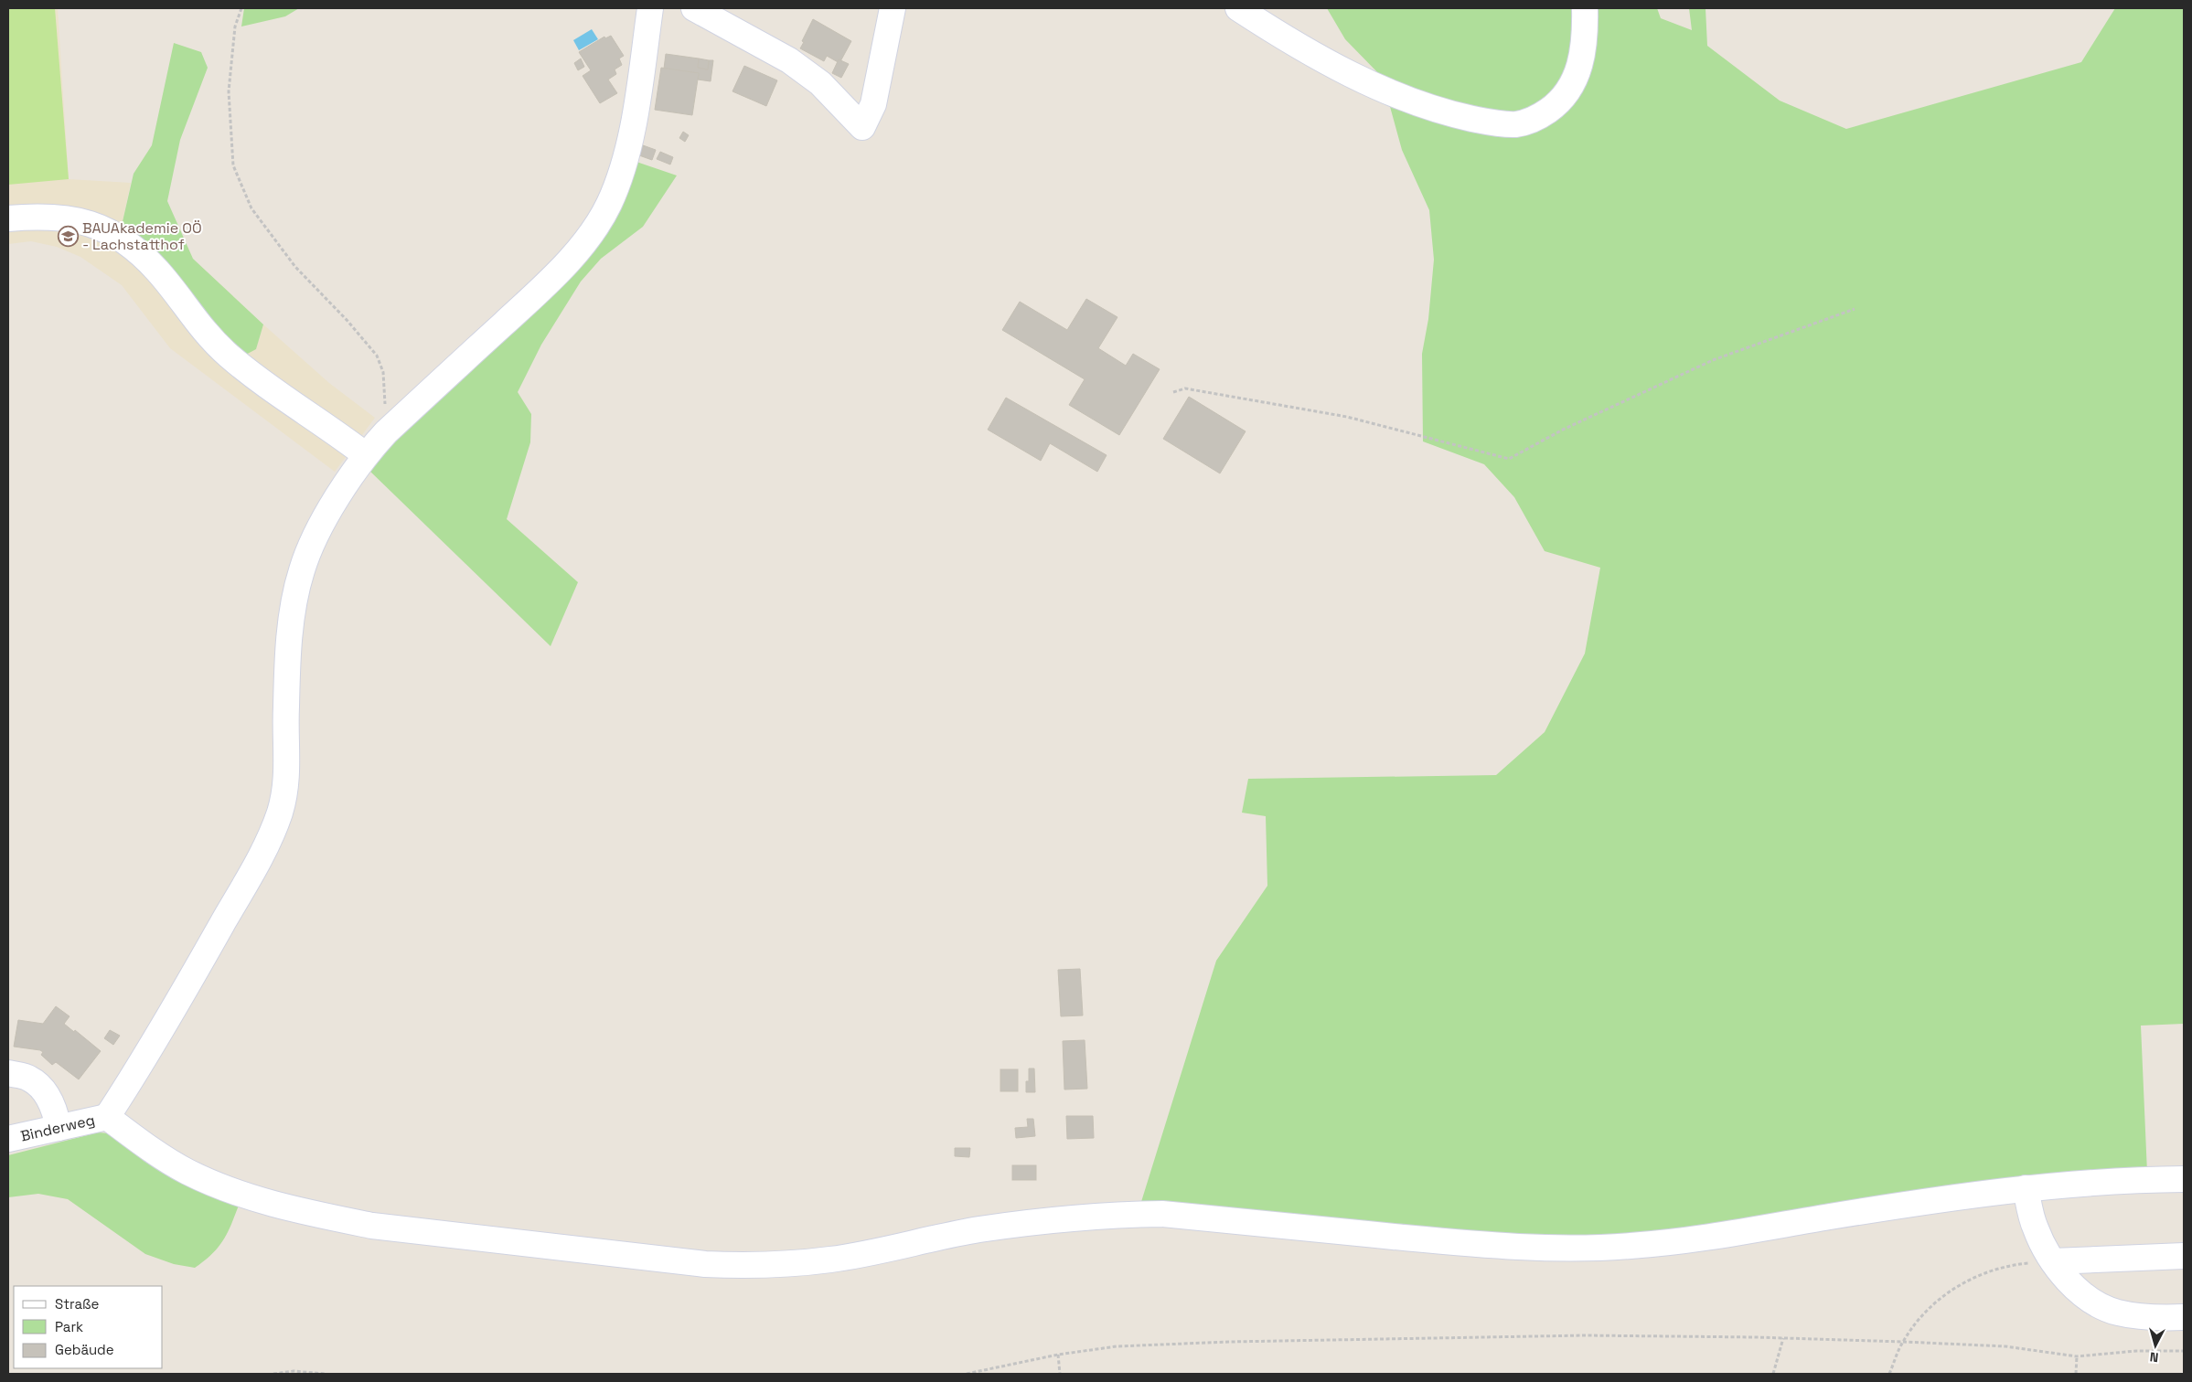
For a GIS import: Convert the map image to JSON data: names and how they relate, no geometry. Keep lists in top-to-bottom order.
{
  "streets": {
    "street": ["Binderweg"]
  },
  "places": {
    "school or university": ["BAUAkademie OÖ - Lachstatthof"]
  },
  "legend": ["Straße", "Park", "Gebäude"],
  "north": "bottom"
}
